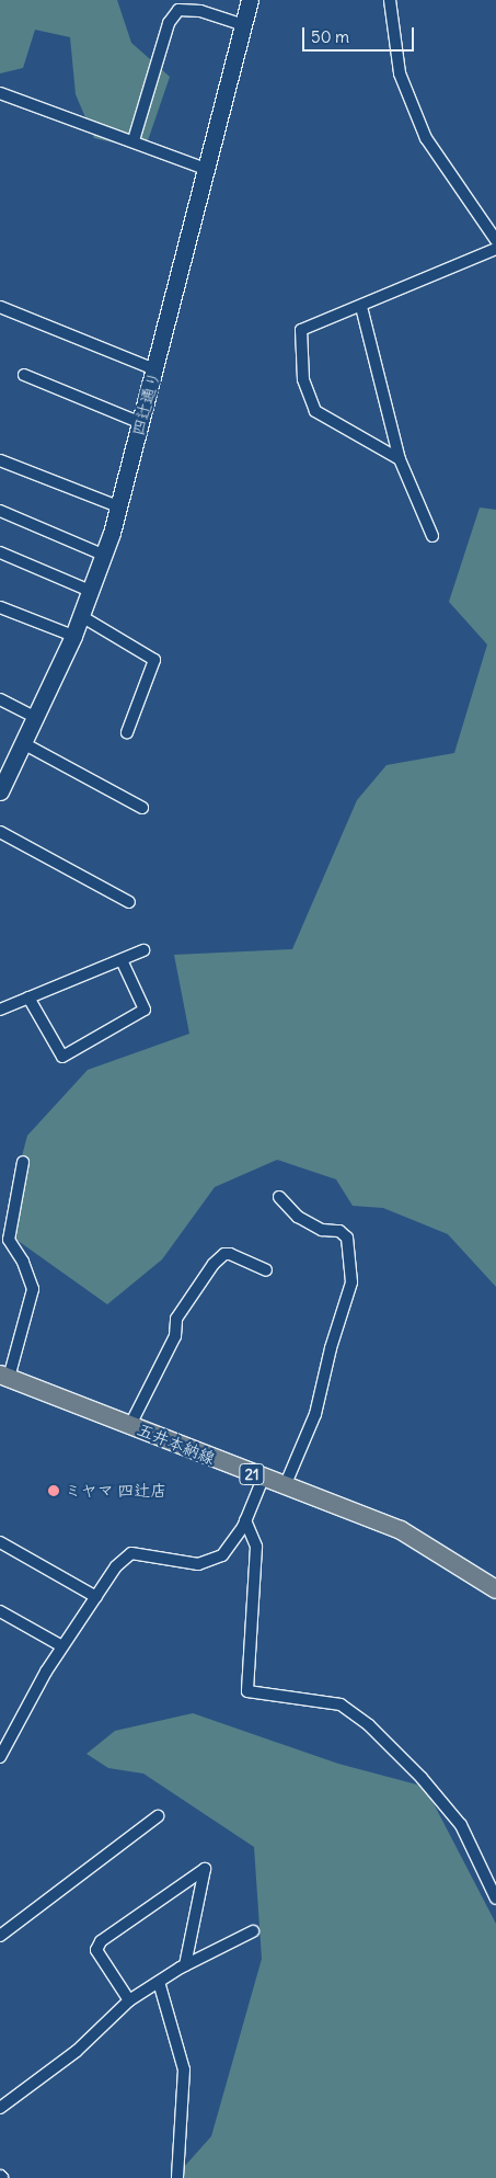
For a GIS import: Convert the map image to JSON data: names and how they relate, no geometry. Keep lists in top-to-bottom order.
{
  "streets": {
    "main road": ["五井本納線", "21"],
    "street": ["四辻通り"]
  },
  "places": ["ミヤマ 四辻店"],
  "scale_bar": "50 m"
}
